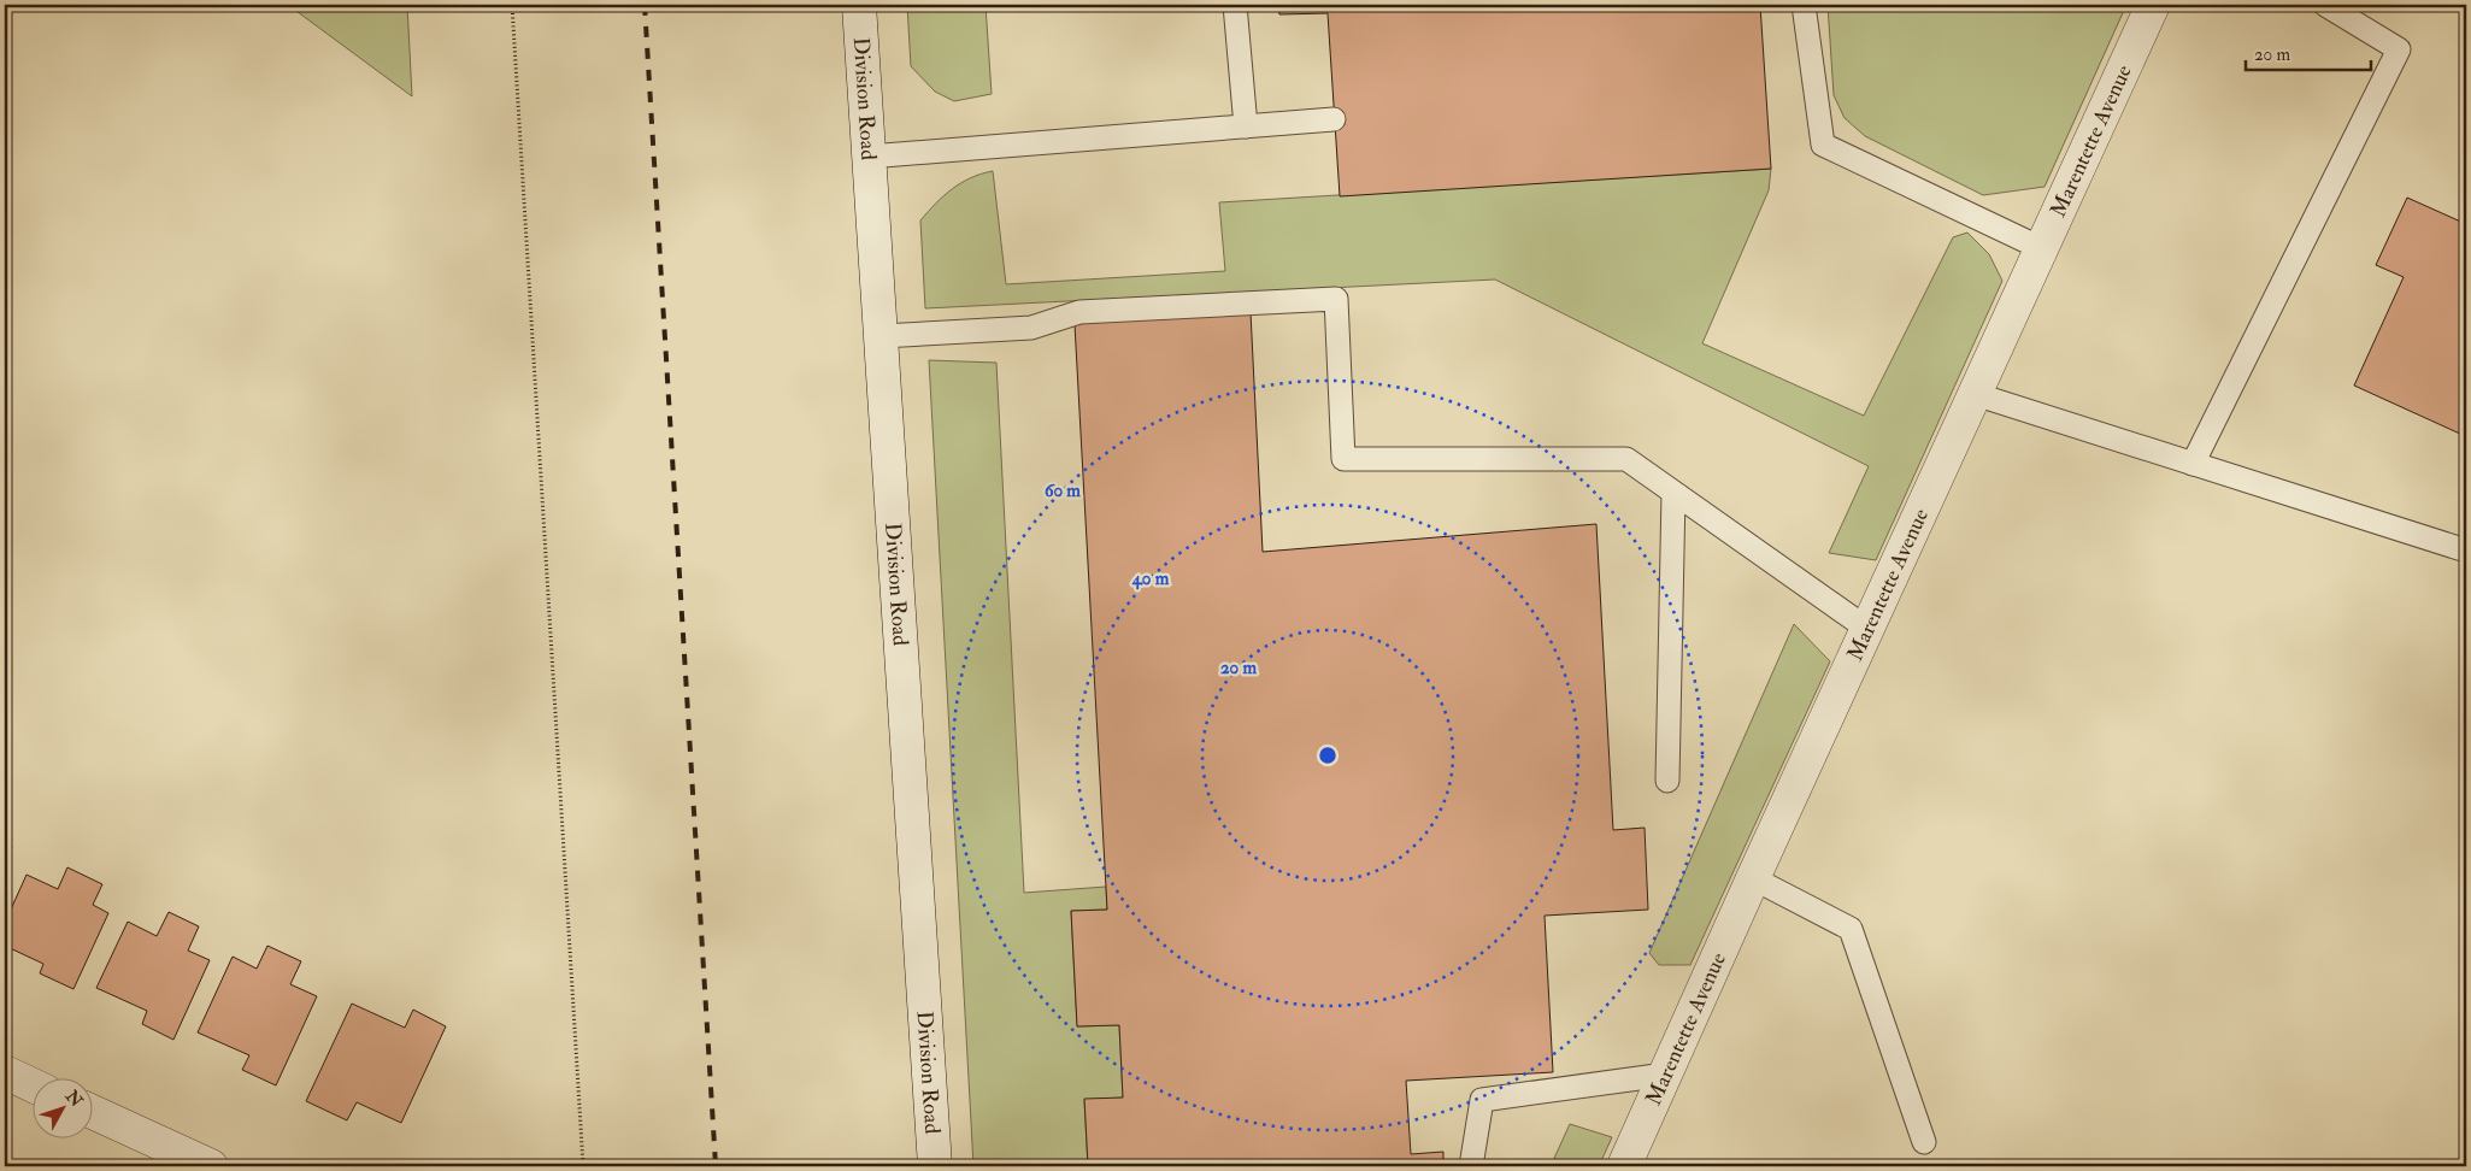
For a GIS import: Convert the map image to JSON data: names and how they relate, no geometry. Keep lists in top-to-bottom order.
{
  "streets": {
    "street": ["Division Road", "Marentette Avenue"]
  },
  "scale_bar": "20 m",
  "north": "top right",
  "rings": ["60 m", "40 m", "20 m"]
}
